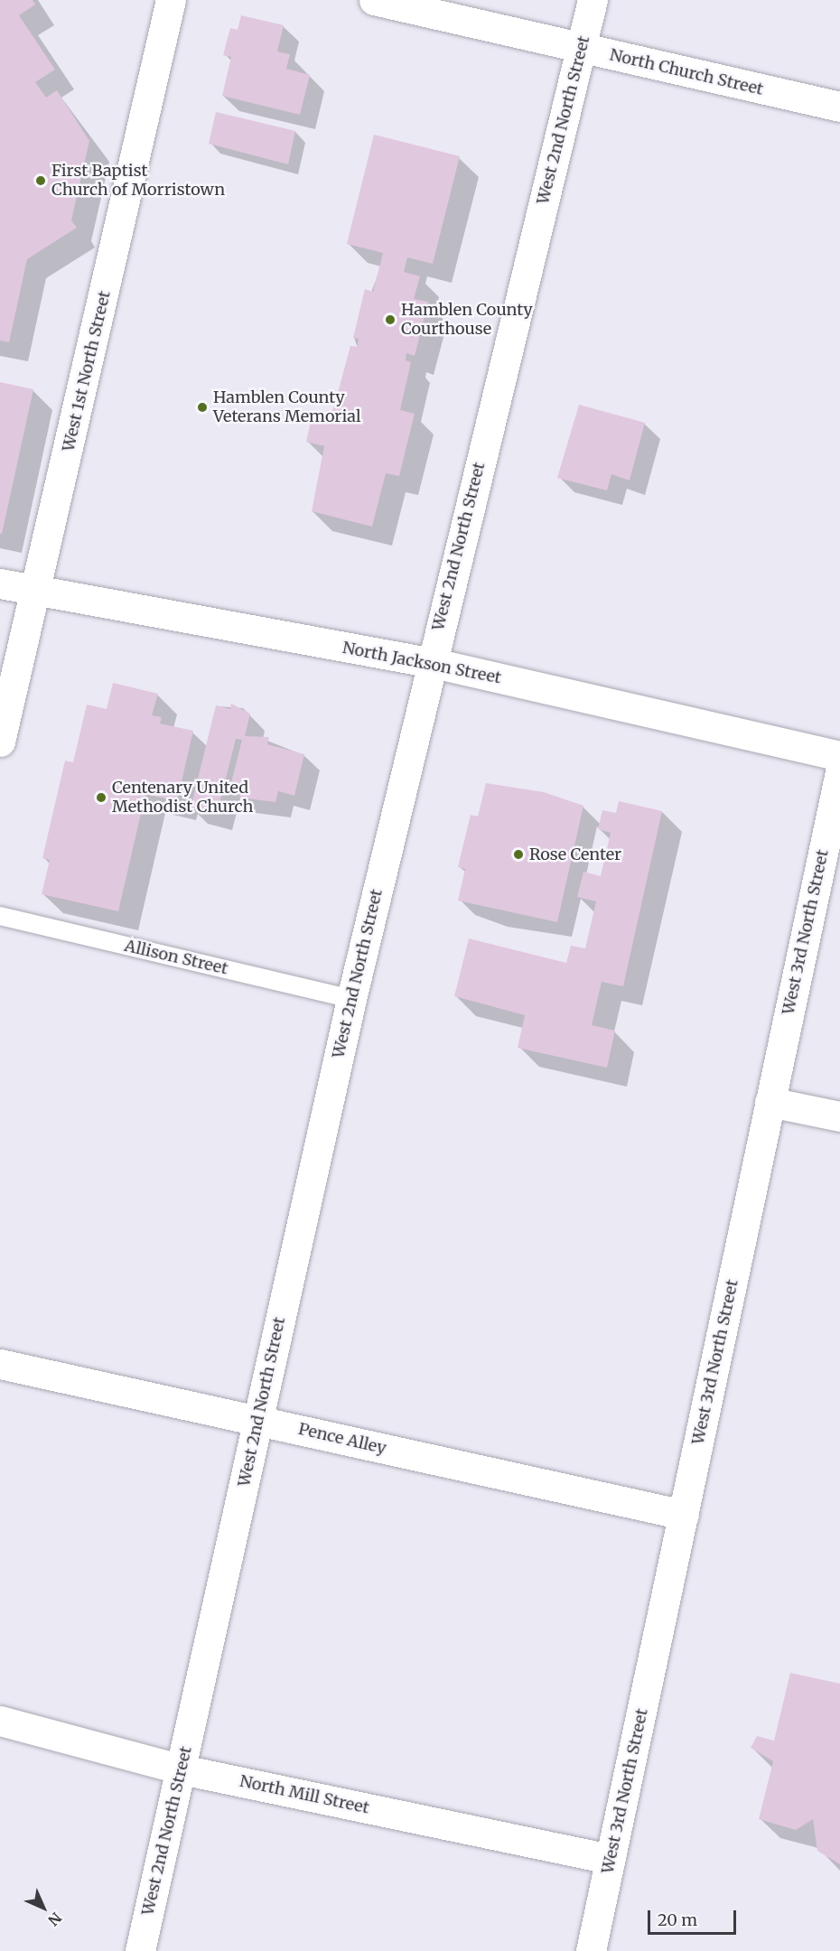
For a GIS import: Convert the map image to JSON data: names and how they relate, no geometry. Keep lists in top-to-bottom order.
{
  "streets": {
    "street": [
      "North Church Street",
      "West 2nd North Street",
      "West 1st North Street",
      "North Jackson Street",
      "West 3rd North Street",
      "Pence Alley",
      "North Mill Street"
    ],
    "lane": ["Allison Street"]
  },
  "crossings": [
    ["North Church Street", "West 2nd North Street"],
    ["West 2nd North Street", "North Jackson Street"],
    ["West 2nd North Street", "Allison Street"],
    ["West 2nd North Street", "Pence Alley"],
    ["West 2nd North Street", "North Mill Street"],
    ["West 1st North Street", "North Jackson Street"],
    ["West 3rd North Street", "Pence Alley"],
    ["West 3rd North Street", "North Mill Street"]
  ],
  "places": [
    "First Baptist Church of Morristown",
    "Hamblen County Courthouse",
    "Hamblen County Veterans Memorial",
    "Centenary United Methodist Church",
    "Rose Center"
  ],
  "scale_bar": "20 m",
  "north": "bottom right"
}
